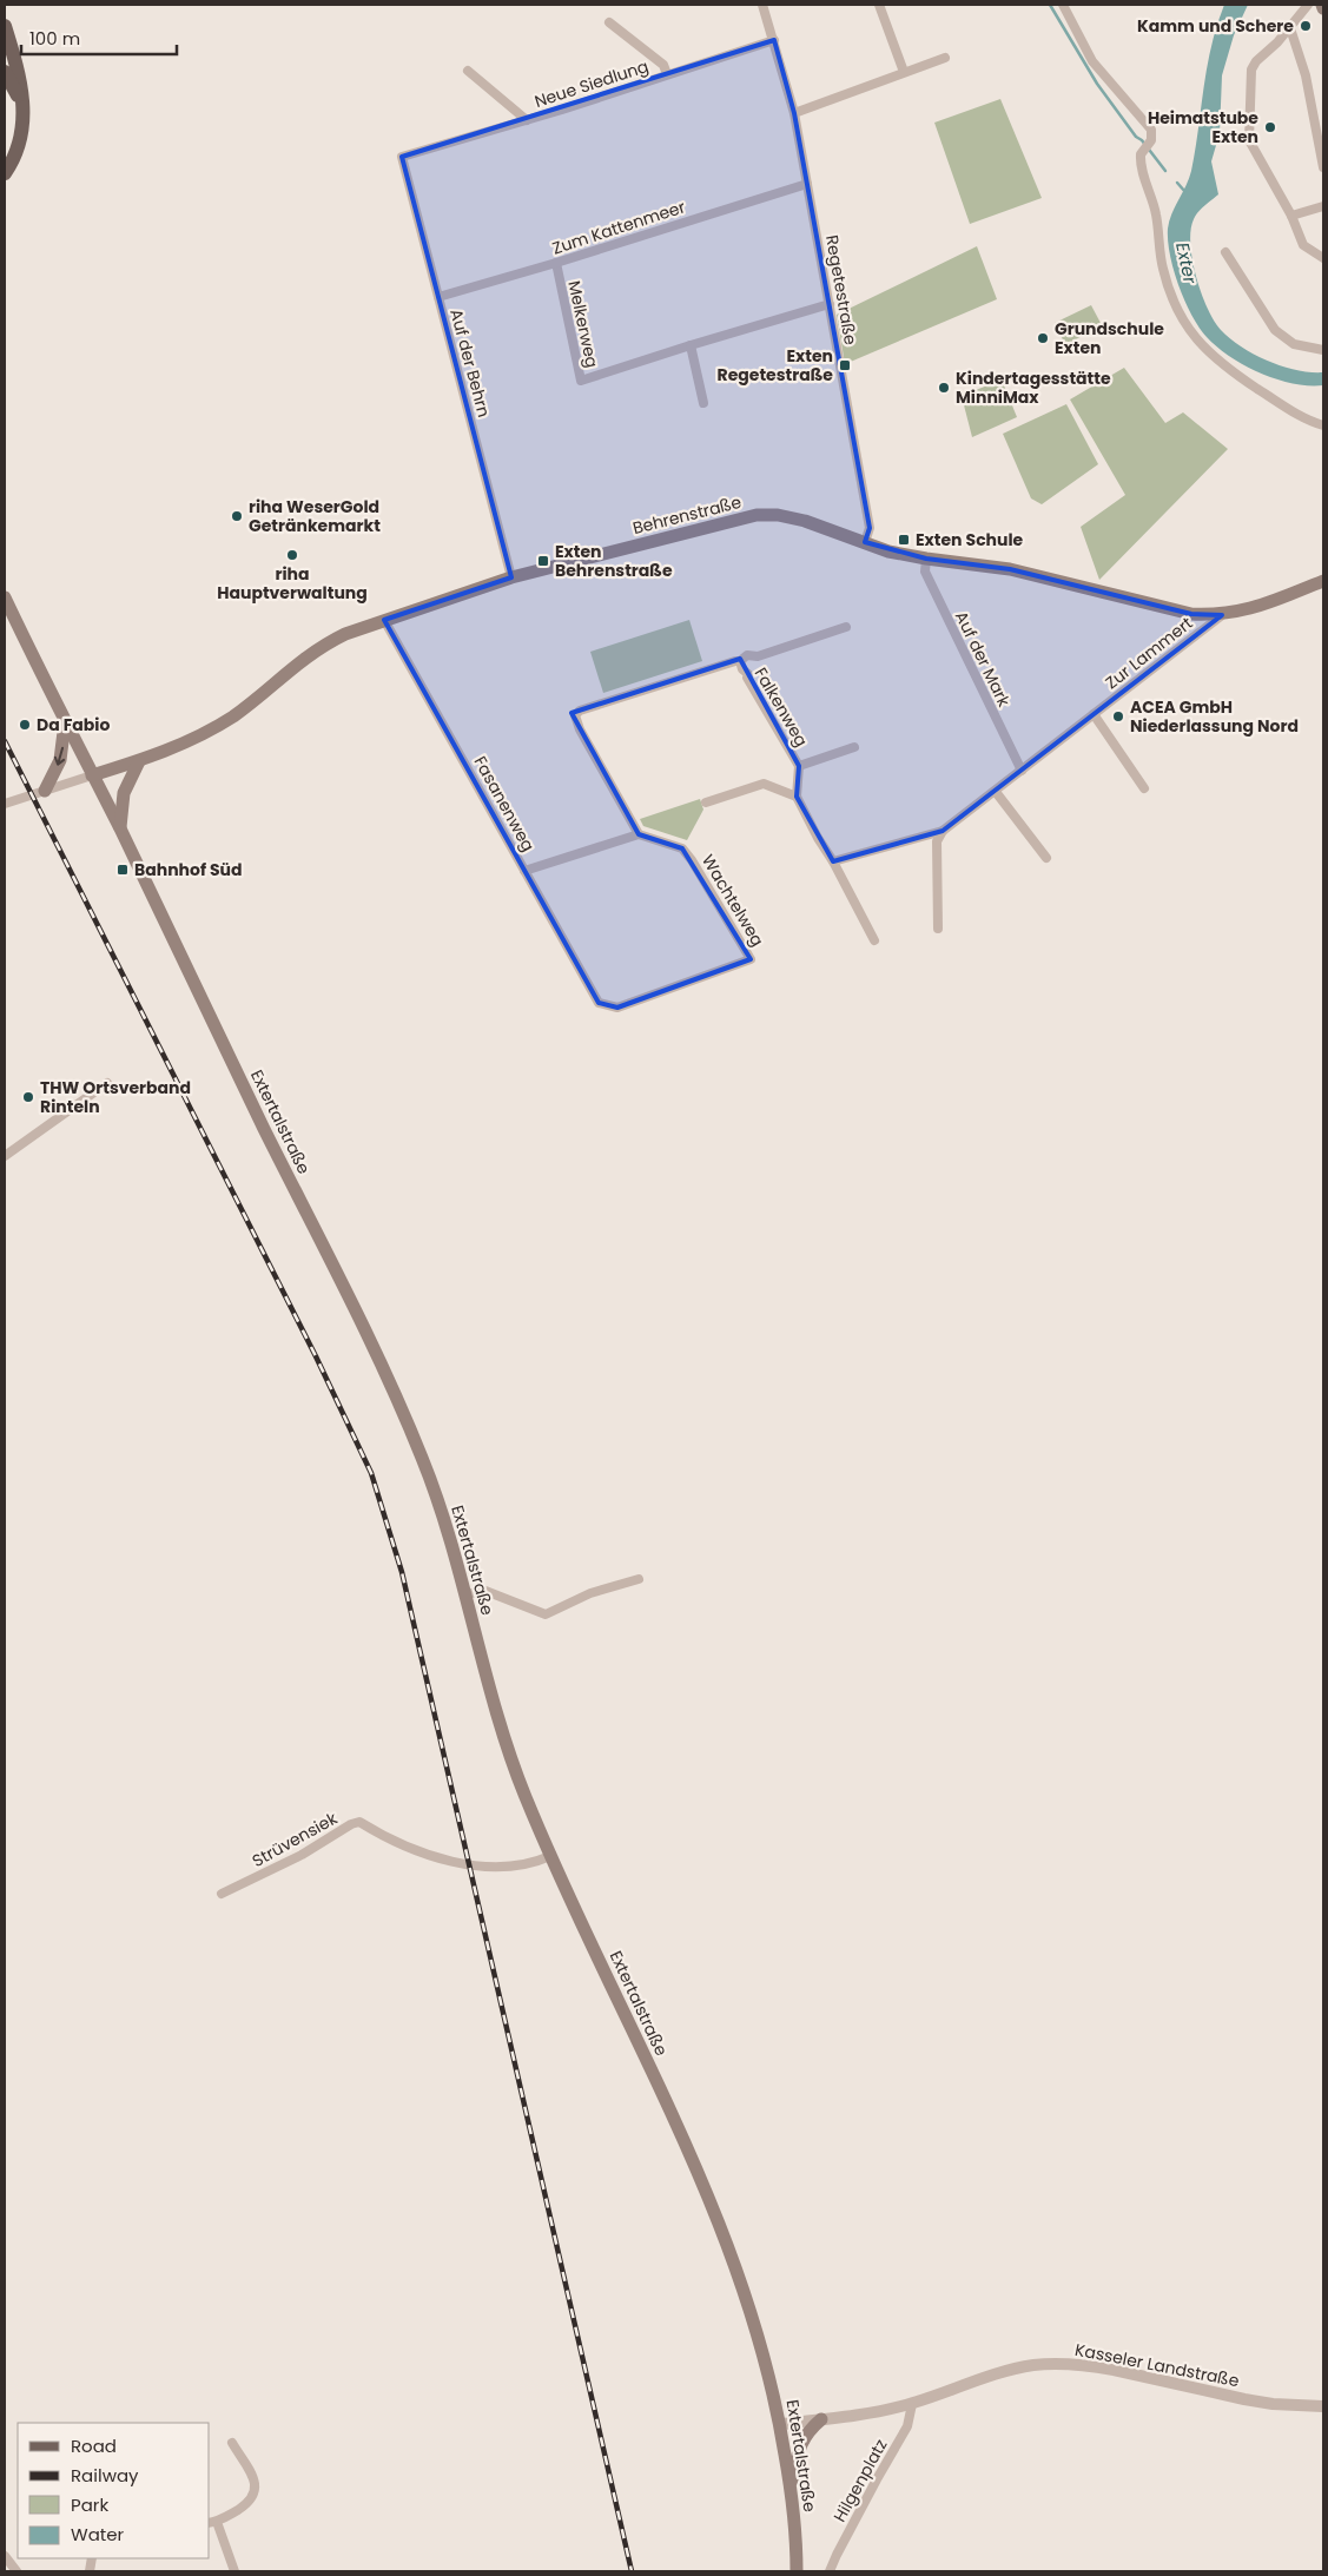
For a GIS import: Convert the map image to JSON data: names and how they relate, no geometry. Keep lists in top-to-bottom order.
{
  "streets": {
    "main road": ["Behrenstraße", "Extertalstraße"],
    "street": [
      "Neue Siedlung",
      "Zum Kattenmeer",
      "Regetestraße",
      "Melkerweg",
      "Auf der Behrn",
      "Zur Lammert",
      "Auf der Mark",
      "Falkenweg",
      "Fasanenweg",
      "Wachtelweg",
      "Strüvensiek",
      "Kasseler Landstraße",
      "Hilgenplatz"
    ]
  },
  "crossings": [
    ["Neue Siedlung", "Regetestraße"],
    ["Neue Siedlung", "Auf der Behrn"],
    ["Zum Kattenmeer", "Regetestraße"],
    ["Zum Kattenmeer", "Melkerweg"],
    ["Zum Kattenmeer", "Auf der Behrn"],
    ["Regetestraße", "Melkerweg"],
    ["Regetestraße", "Behrenstraße"],
    ["Auf der Behrn", "Behrenstraße"],
    ["Behrenstraße", "Zur Lammert"],
    ["Behrenstraße", "Auf der Mark"],
    ["Behrenstraße", "Fasanenweg"],
    ["Behrenstraße", "Extertalstraße"],
    ["Zur Lammert", "Auf der Mark"],
    ["Falkenweg", "Wachtelweg"],
    ["Fasanenweg", "Wachtelweg"],
    ["Extertalstraße", "Strüvensiek"],
    ["Extertalstraße", "Kasseler Landstraße"],
    ["Kasseler Landstraße", "Hilgenplatz"]
  ],
  "water": ["Exter"],
  "places": {
    "other": [
      "Kamm und Schere",
      "Heimatstube Exten",
      "Grundschule Exten",
      "Kindertagesstätte MinniMax",
      "riha WeserGold Getränkemarkt",
      "riha Hauptverwaltung",
      "ACEA GmbH Niederlassung Nord",
      "Da Fabio",
      "THW Ortsverband Rinteln"
    ],
    "transit": [
      "Exten Regetestraße",
      "Exten Schule",
      "Exten Behrenstraße",
      "Bahnhof Süd"
    ]
  },
  "legend": [
    "Road",
    "Railway",
    "Park",
    "Water"
  ],
  "scale_bar": "100 m"
}
